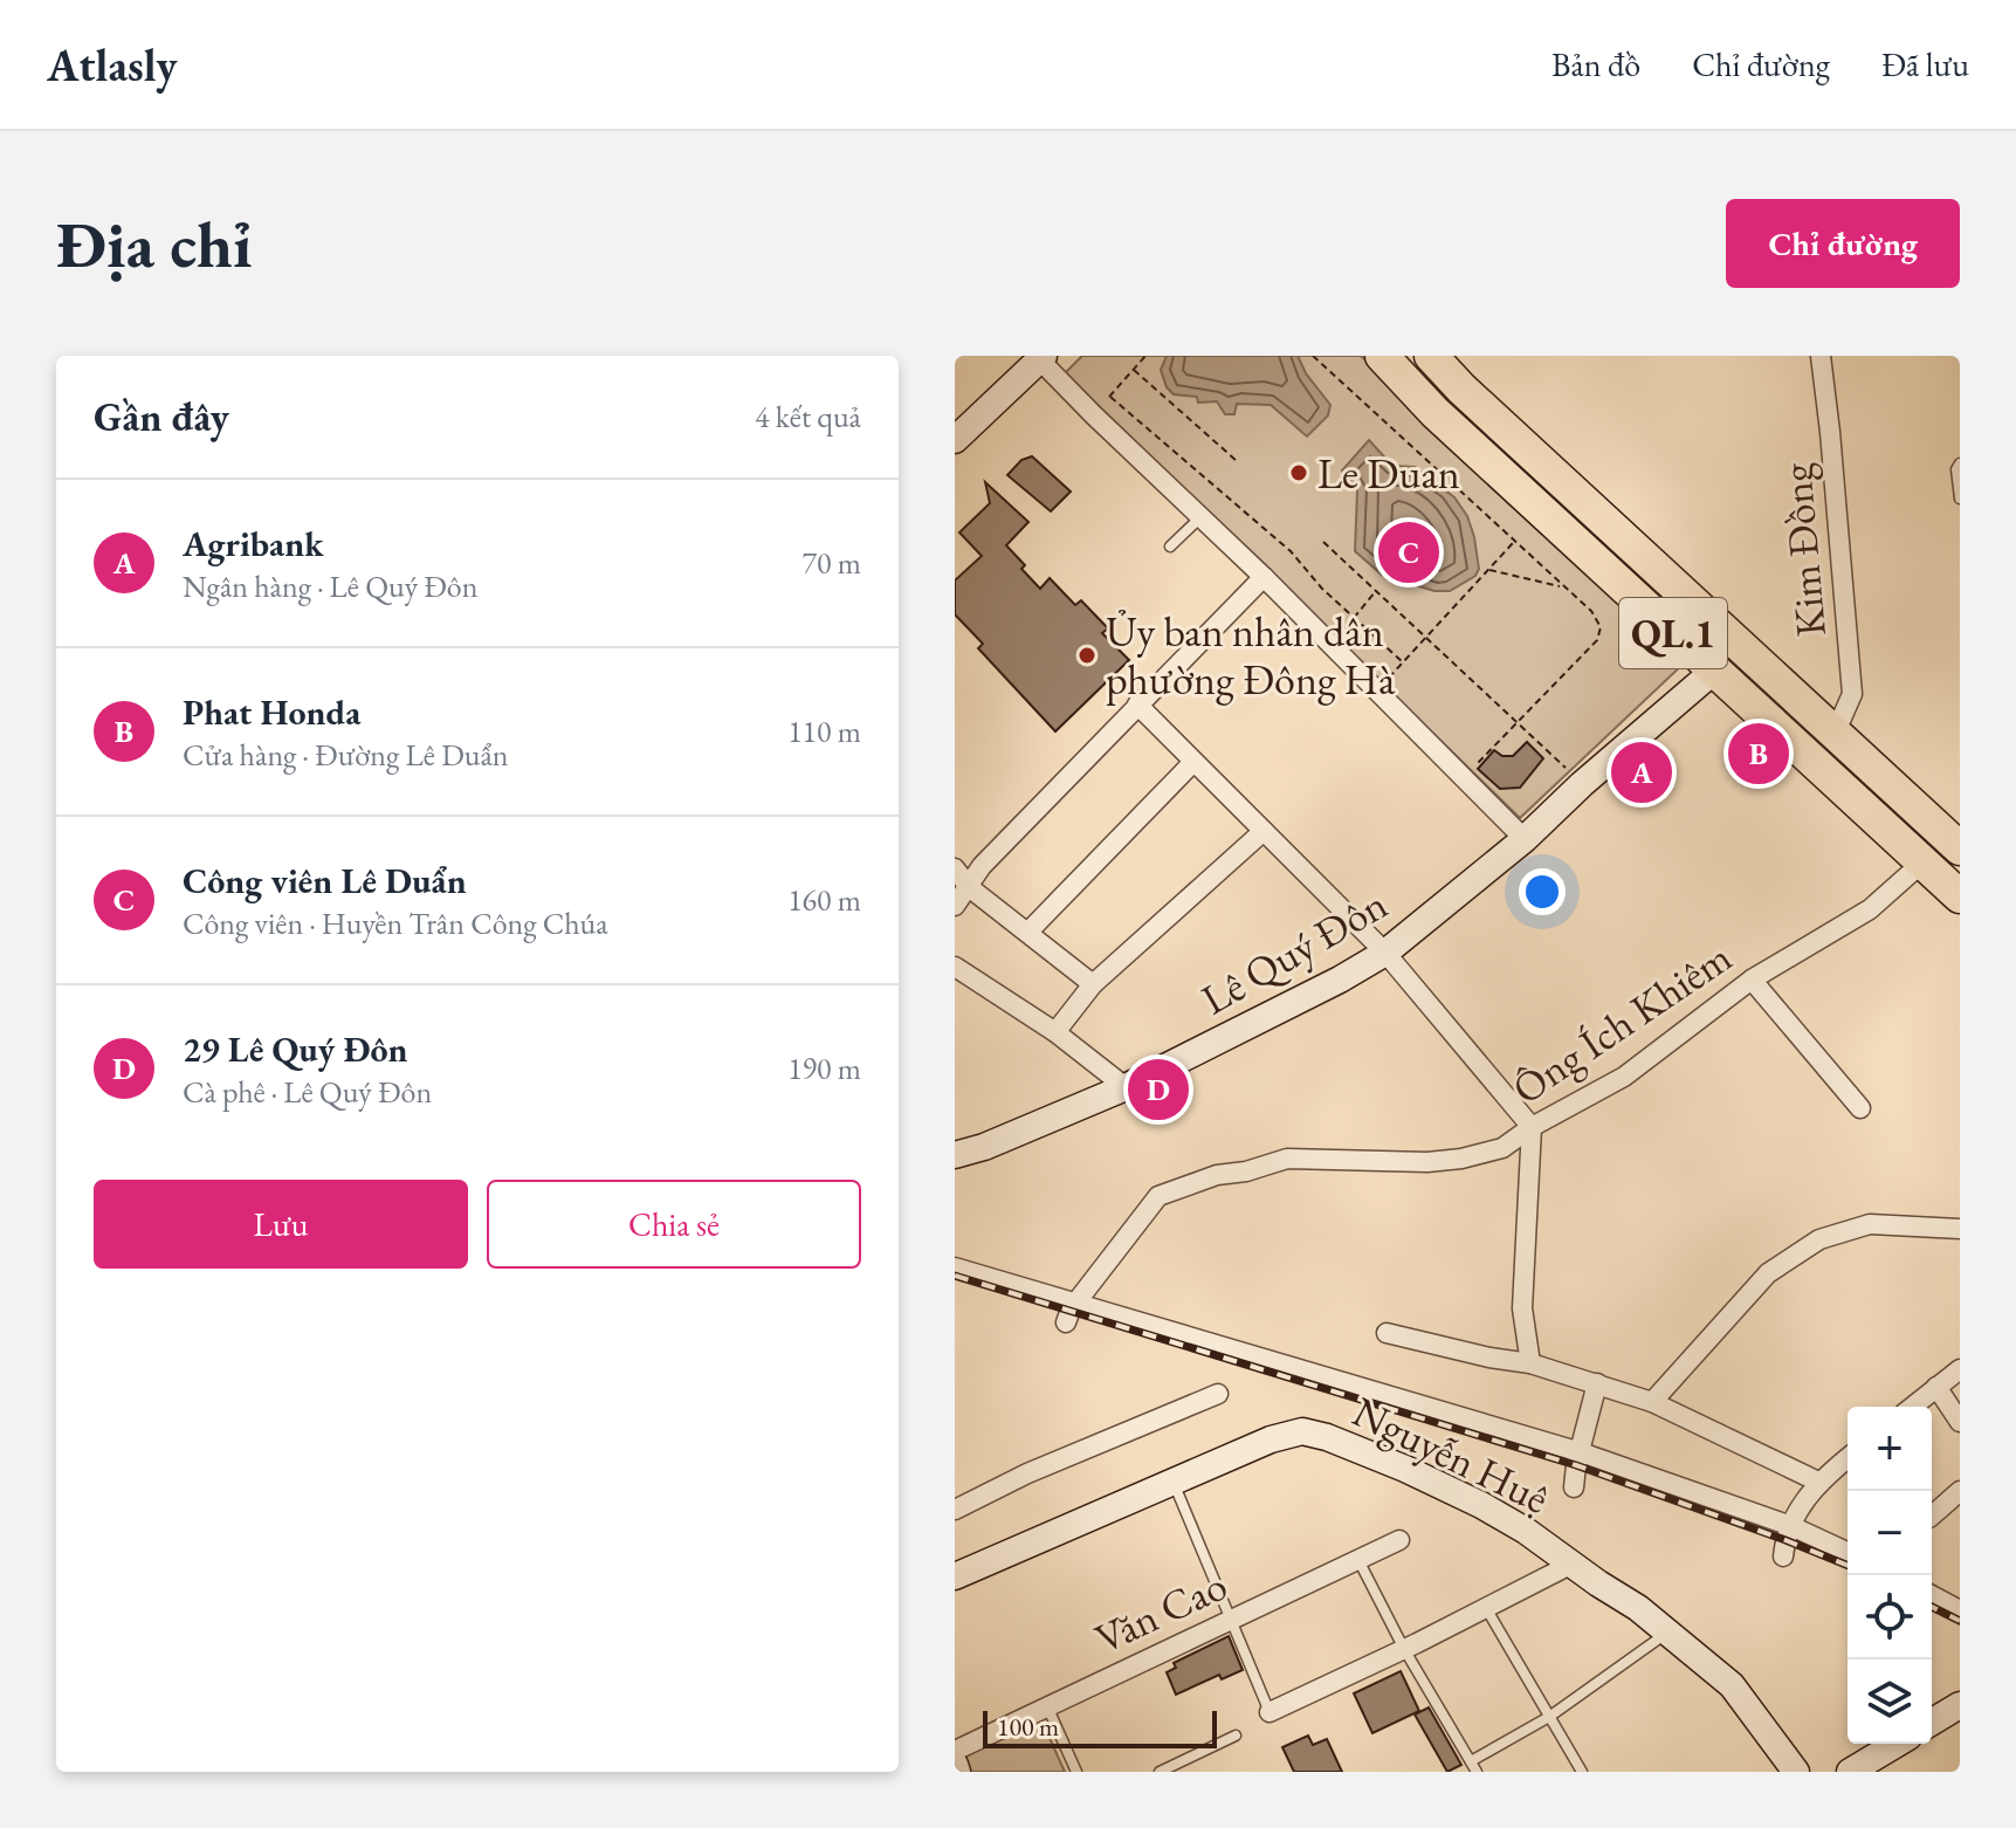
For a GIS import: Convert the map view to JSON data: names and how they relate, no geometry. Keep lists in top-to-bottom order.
{
  "streets": {
    "highway": ["QL.1"],
    "street": [
      "Kim Đồng",
      "Lê Quý Đôn",
      "Ông Ích Khiêm",
      "Nguyễn Huệ",
      "Văn Cao"
    ]
  },
  "crossings": [
    ["Kim Đồng", "QL.1"],
    ["QL.1", "Lê Quý Đôn"],
    ["QL.1", "Ông Ích Khiêm"]
  ],
  "places": ["Le Duan", "Ủy ban nhân dân phường Đông Hà"],
  "scale_bar": "100 m",
  "page": {
    "header": "Atlasly",
    "nav": ["Bản đồ", "Chỉ đường", "Đã lưu"],
    "buttons": [
      "Chỉ đường",
      ["Lưu", "Chia sẻ"]
    ],
    "title": "Địa chỉ",
    "heading": ["Gần đây", "4 kết quả"],
    "list": [
      {
        "mark": "A",
        "name": "Agribank",
        "note": "Ngân hàng · Lê Quý Đôn",
        "value": "70 m"
      },
      {
        "mark": "B",
        "name": "Phat Honda",
        "note": "Cửa hàng · Đường Lê Duẩn",
        "value": "110 m"
      },
      {
        "mark": "C",
        "name": "Công viên Lê Duẩn",
        "note": "Công viên · Huyền Trân Công Chúa",
        "value": "160 m"
      },
      {
        "mark": "D",
        "name": "29 Lê Quý Đôn",
        "note": "Cà phê · Lê Quý Đôn",
        "value": "190 m"
      }
    ],
    "pins": [
      "C",
      "B",
      "A",
      "D"
    ],
    "map_buttons": ["+", "−"],
    "scale": "100 m"
  }
}
